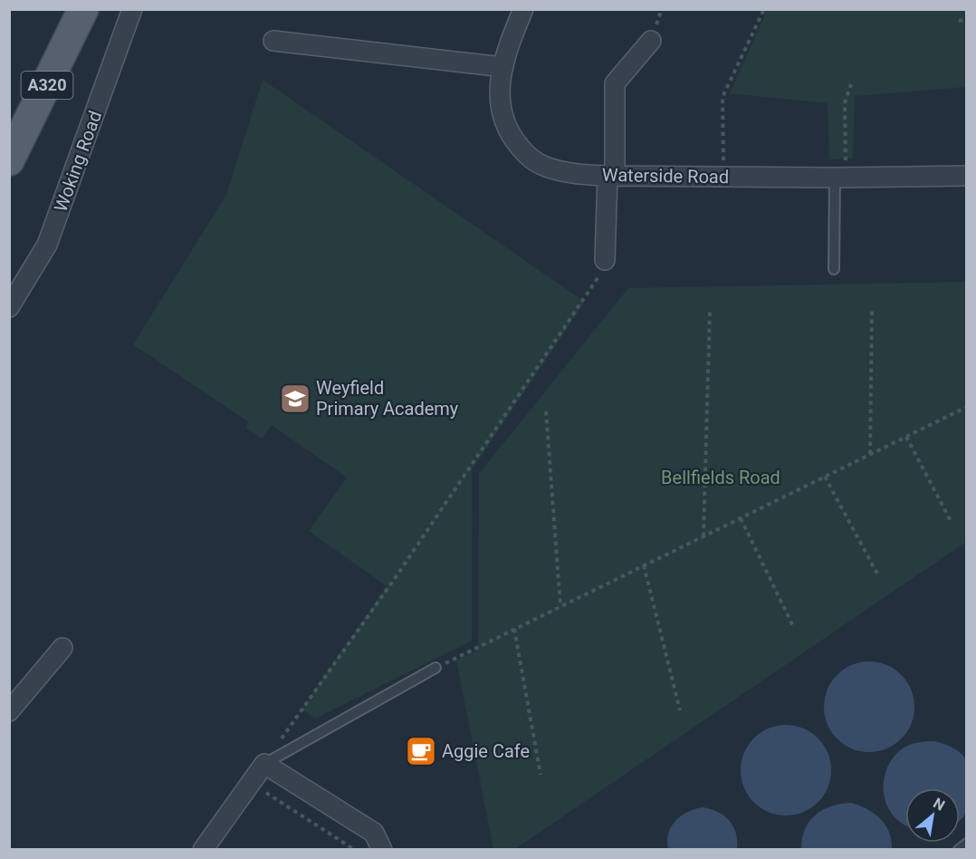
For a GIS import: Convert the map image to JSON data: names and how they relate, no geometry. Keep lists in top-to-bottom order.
{
  "streets": {
    "main road": ["A320"],
    "street": ["Woking Road", "Waterside Road"]
  },
  "parks": ["Bellfields Road"],
  "places": {
    "school or university": ["Weyfield Primary Academy"],
    "cafe": ["Aggie Cafe"]
  },
  "north": "top right"
}
